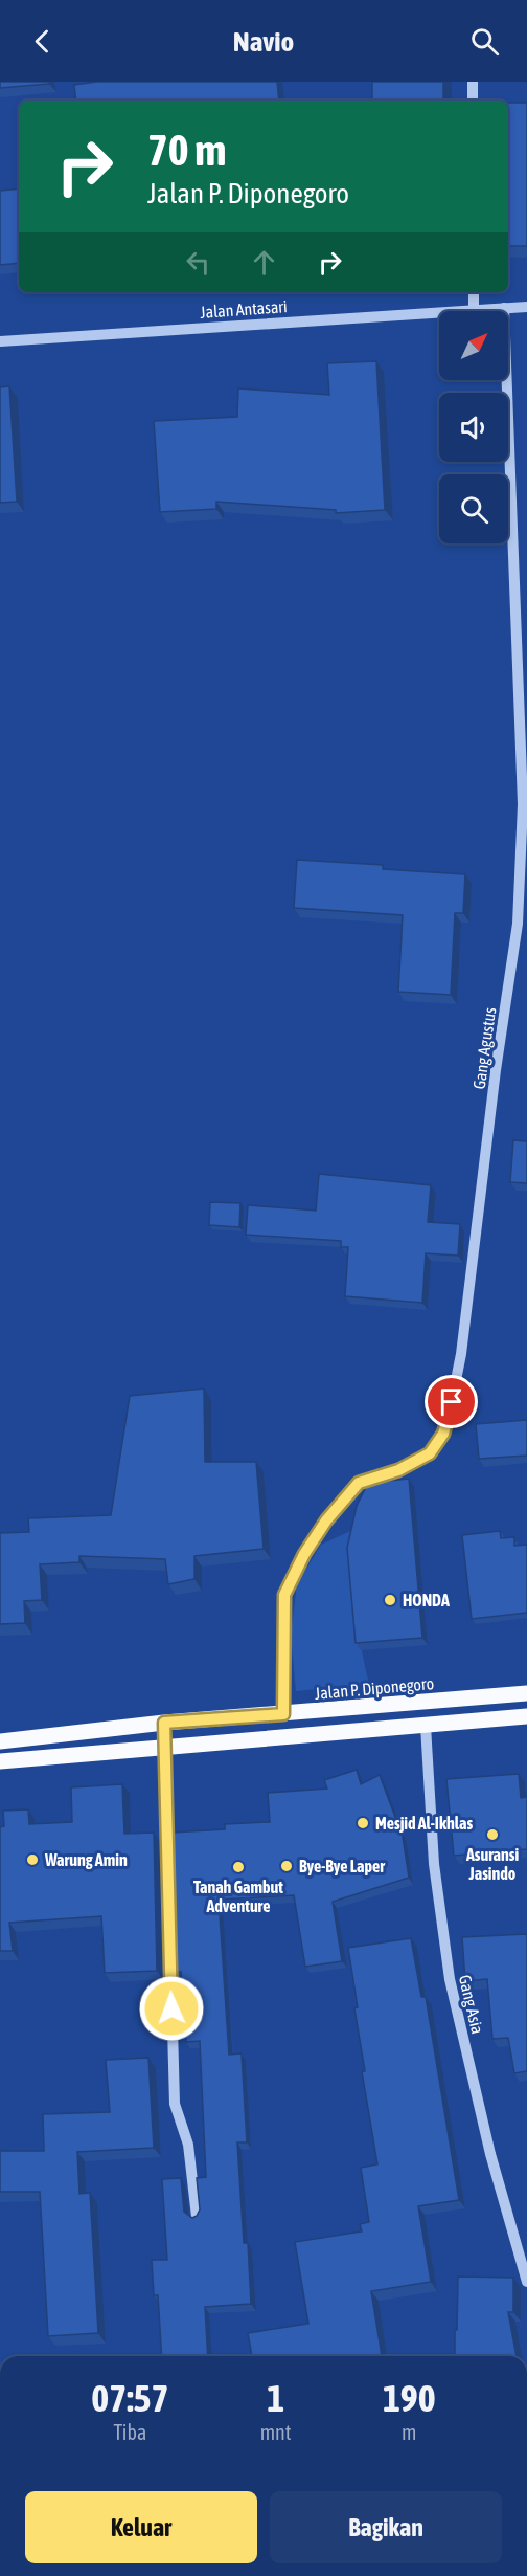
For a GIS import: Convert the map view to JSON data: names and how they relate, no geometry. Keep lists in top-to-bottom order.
{
  "streets": {
    "main road": ["Jalan P. Diponegoro"],
    "street": ["Jalan Antasari", "Gang Agustus", "Gang Asia"]
  },
  "crossings": [
    ["Jalan Antasari", "Gang Agustus"],
    ["Gang Agustus", "Jalan P. Diponegoro"]
  ],
  "places": [
    "HONDA",
    "Mesjid Al-Ikhlas",
    "Asuransi Jasindo",
    "Warung Amin",
    "Bye-Bye Laper",
    "Tanah Gambut Adventure"
  ],
  "north": "top right",
  "page": {
    "header": "Navio",
    "turn": ["70 m", "Jalan P. Diponegoro"],
    "eta": [
      "07:57",
      "Tiba",
      "1",
      "mnt",
      "190",
      "m"
    ],
    "buttons": ["Keluar", "Bagikan"]
  }
}
